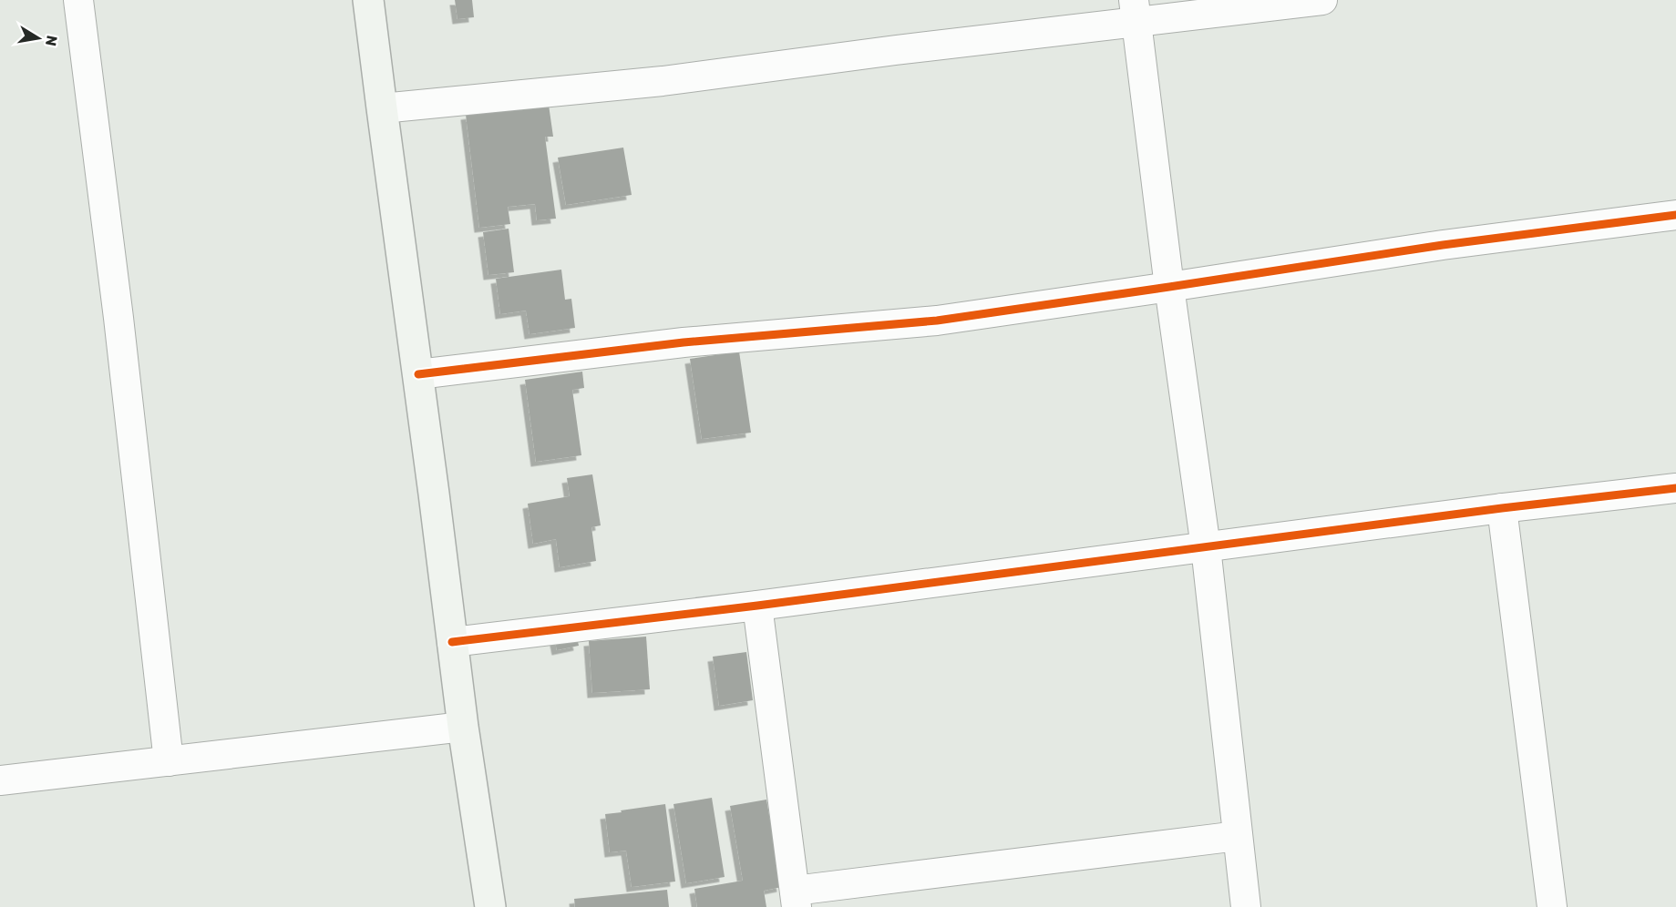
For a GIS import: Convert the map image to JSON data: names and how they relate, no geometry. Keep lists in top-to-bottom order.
{
  "north": "right"
}
